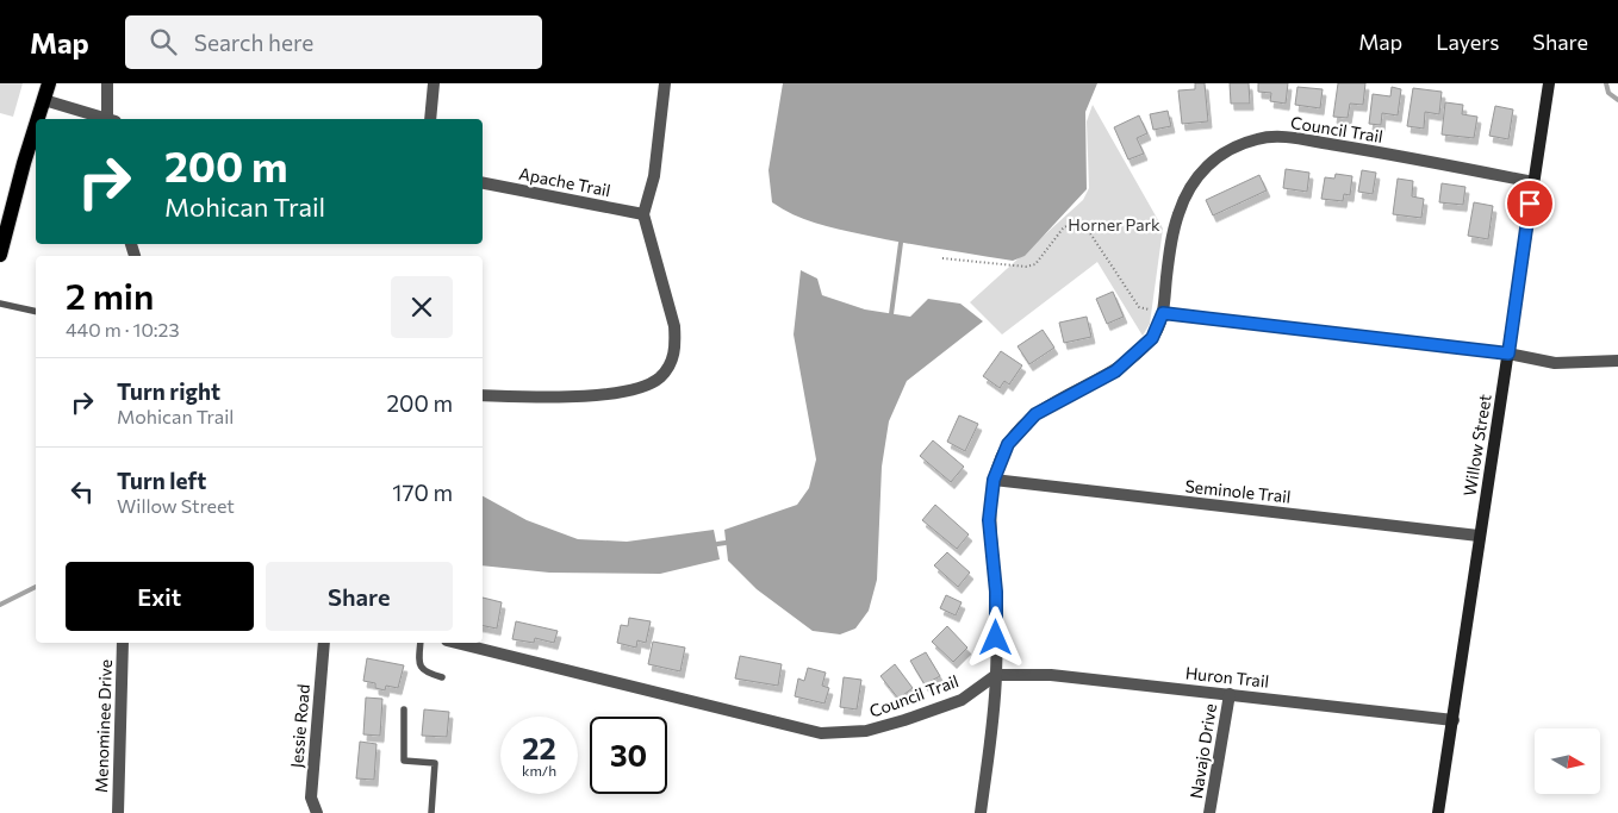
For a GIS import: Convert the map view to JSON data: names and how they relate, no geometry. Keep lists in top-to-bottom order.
{
  "streets": {
    "street": [
      "Council Trail",
      "Apache Trail",
      "Willow Street",
      "Seminole Trail",
      "Huron Trail",
      "Menominee Drive",
      "Jessie Road",
      "Navajo Drive"
    ]
  },
  "crossings": [
    ["Council Trail", "Willow Street"],
    ["Council Trail", "Seminole Trail"],
    ["Council Trail", "Huron Trail"],
    ["Willow Street", "Seminole Trail"],
    ["Willow Street", "Huron Trail"],
    ["Huron Trail", "Navajo Drive"]
  ],
  "parks": ["Horner Park"],
  "north": "right",
  "page": {
    "header": "Map",
    "search": "Search here",
    "nav": ["Map", "Layers", "Share"],
    "turn": ["200 m", "Mohican Trail"],
    "heading": ["2 min", "440 m · 10:23"],
    "list": [
      {
        "name": "Turn right",
        "note": "Mohican Trail",
        "value": "200 m"
      },
      {
        "name": "Turn left",
        "note": "Willow Street",
        "value": "170 m"
      }
    ],
    "buttons": ["Exit", "Share"],
    "speed": "22 km/h",
    "limit": "30"
  }
}
